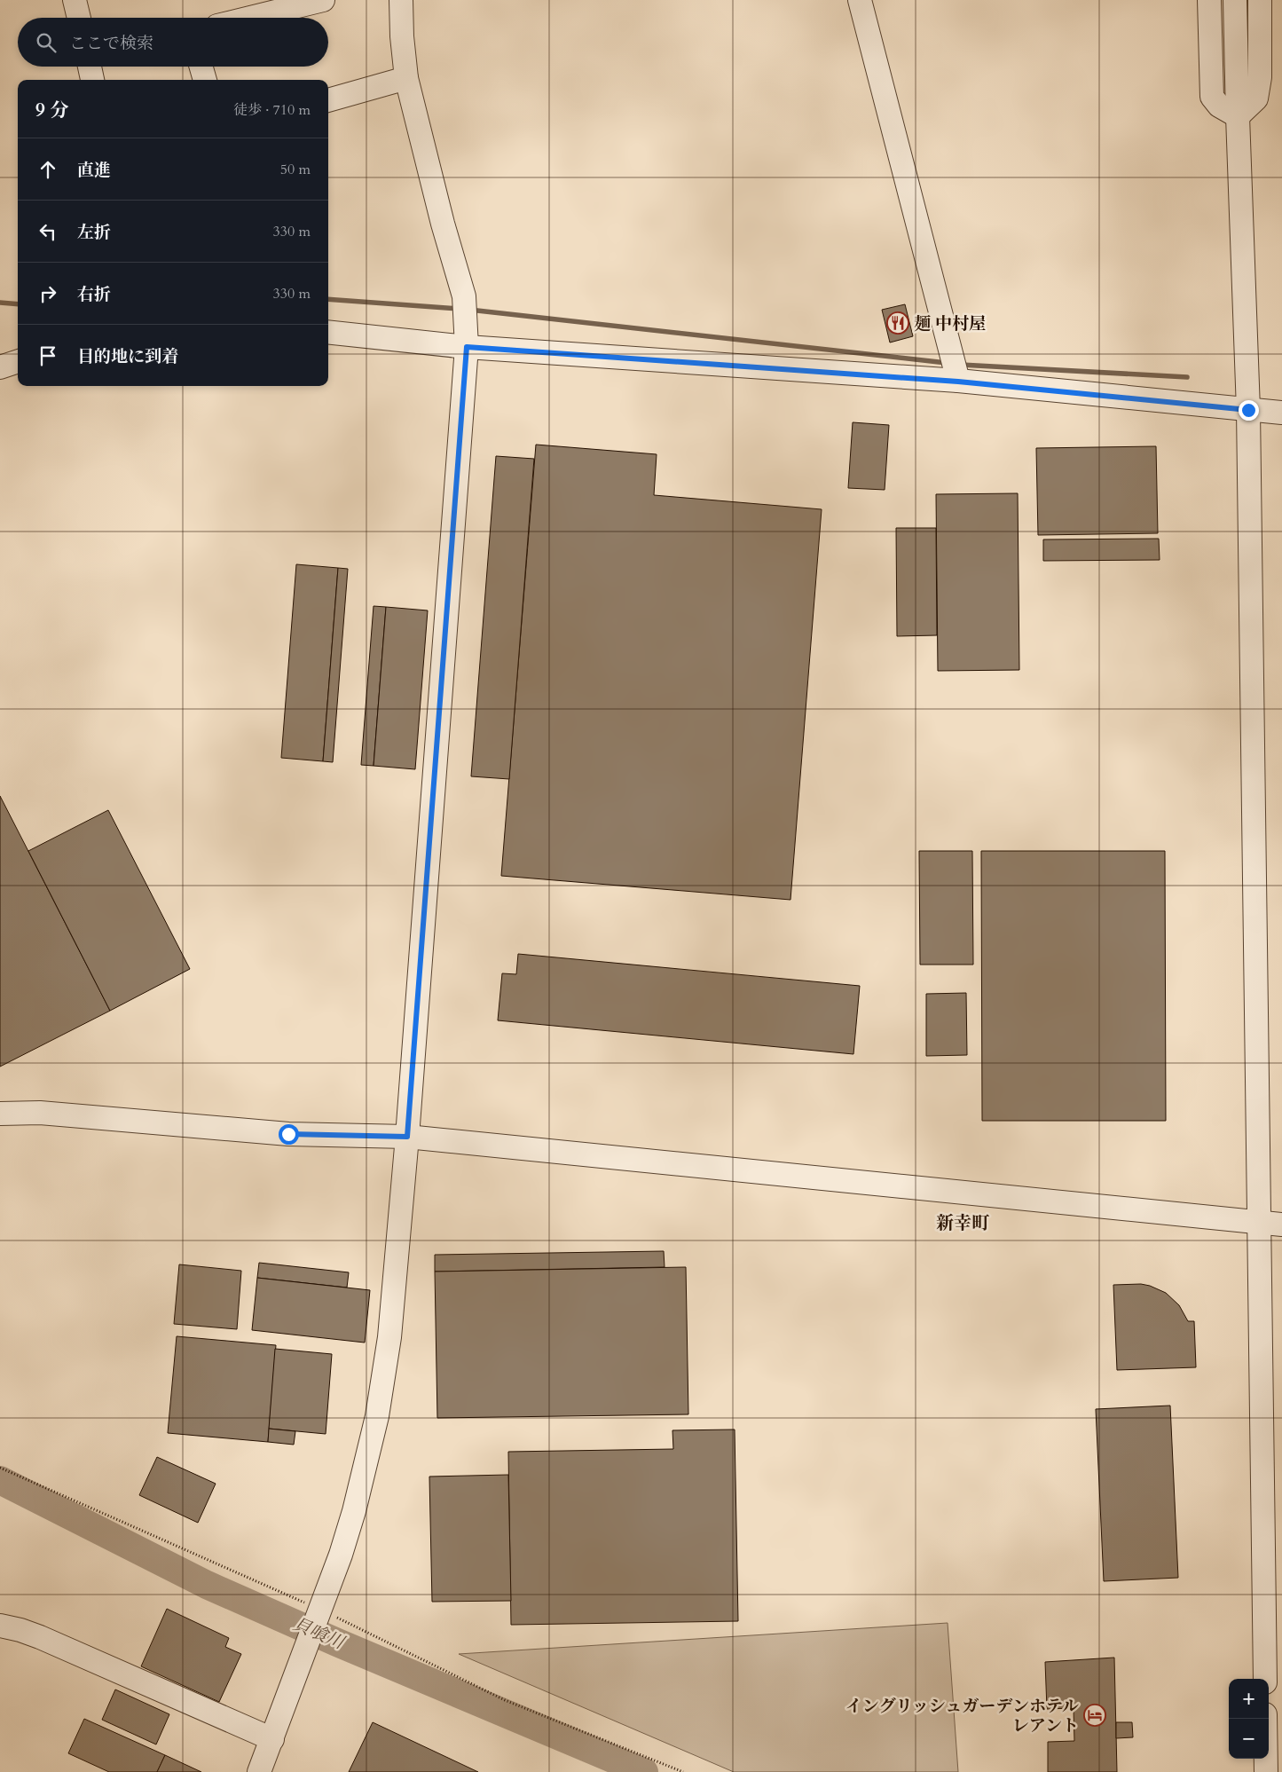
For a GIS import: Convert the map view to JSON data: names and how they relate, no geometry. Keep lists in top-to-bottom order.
{
  "districts": ["新幸町"],
  "water": ["貝喰川"],
  "places": {
    "restaurant": ["麺 中村屋"],
    "hotel": ["イングリッシュガーデンホテル レアント"]
  },
  "page": {
    "search": "ここで検索",
    "heading": ["9 分", "徒歩 · 710 m"],
    "list": [
      ["直進", "50 m"],
      ["左折", "330 m"],
      ["右折", "330 m"],
      "目的地に到着"
    ],
    "map_buttons": ["+", "−"]
  }
}
